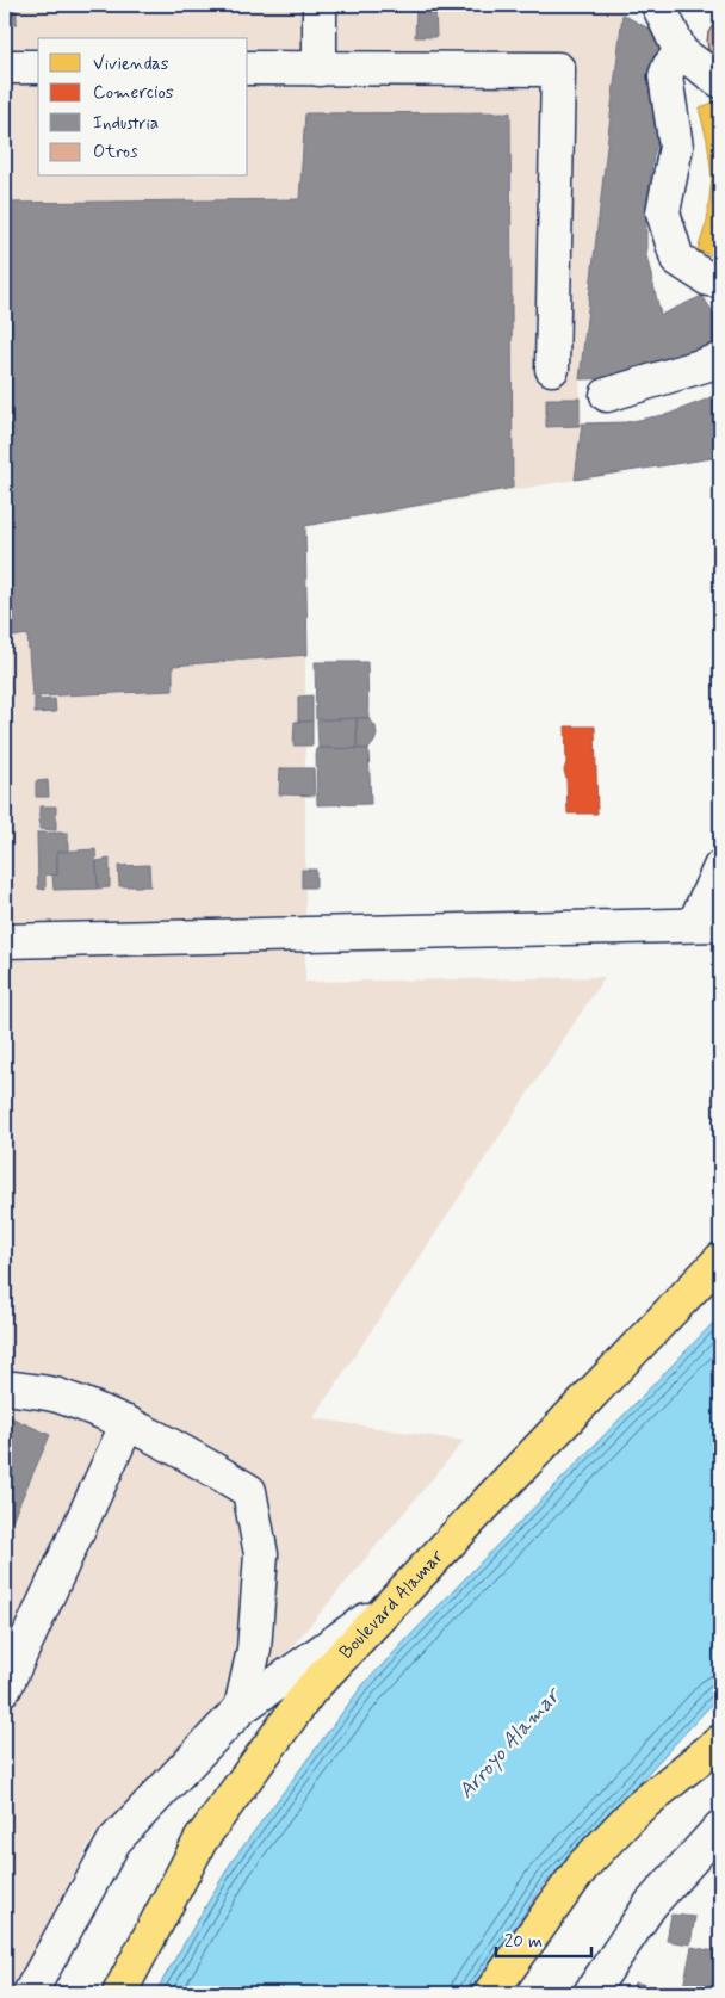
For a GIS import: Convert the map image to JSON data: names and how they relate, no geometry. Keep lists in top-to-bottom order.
{
  "streets": {
    "highway": ["Boulevard Alamar"]
  },
  "water": ["Arroyo Alamar"],
  "legend": [
    "Viviendas",
    "Comercios",
    "Industria",
    "Otros"
  ],
  "scale_bar": "20 m"
}
